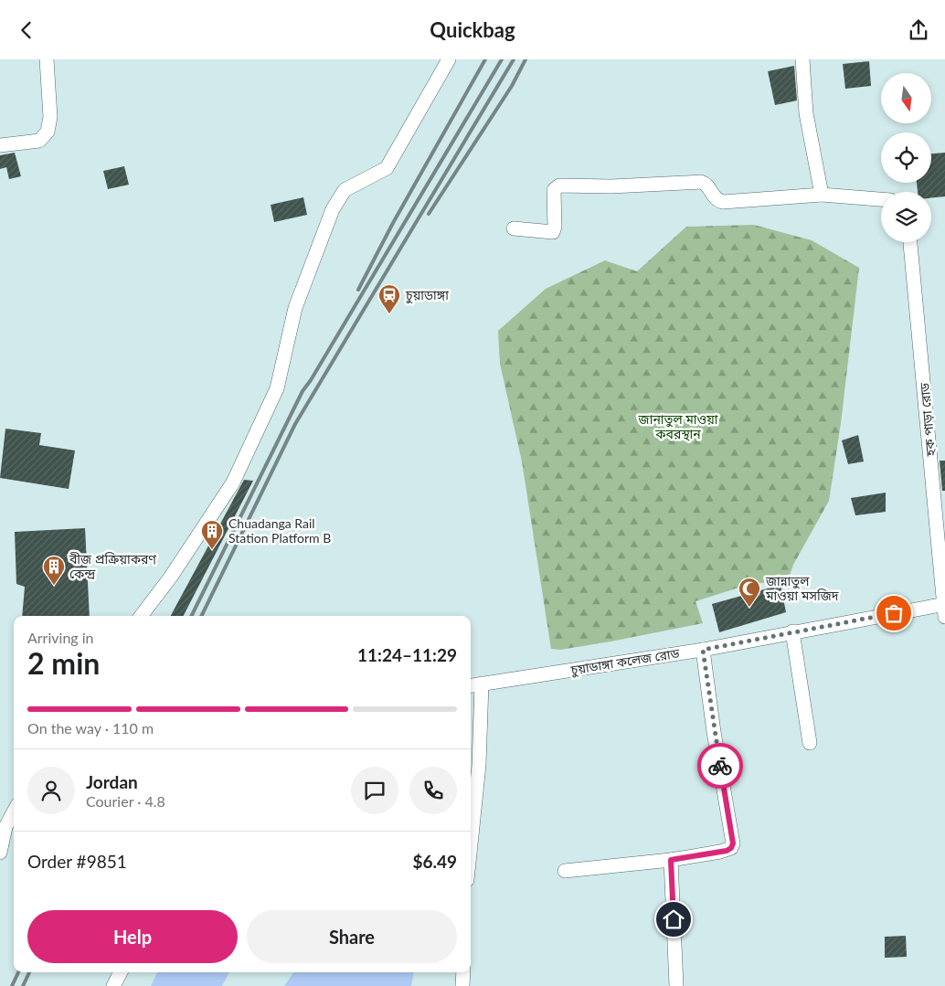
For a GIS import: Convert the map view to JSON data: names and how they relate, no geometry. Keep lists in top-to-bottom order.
{
  "streets": {
    "street": ["হক পাড়া রোড", "চুয়াডাঙ্গা কলেজ রোড"]
  },
  "crossings": [
    ["হক পাড়া রোড", "চুয়াডাঙ্গা কলেজ রোড"]
  ],
  "parks": ["জানাতুল মাওয়া কবরস্থান"],
  "places": {
    "station": ["চুয়াডাঙ্গা"],
    "building": ["Chuadanga Rail Station Platform B", "বীজ প্রক্রিয়াকরণ কেন্দ্র"],
    "mosque": ["জান্নাতুল মাওয়া মসজিদ"]
  },
  "north": "bottom",
  "page": {
    "header": "Quickbag",
    "heading": ["2 min", "Arriving in", "11:24–11:29"],
    "panel": [
      "Jordan",
      "Courier · 4.8",
      "Order #9851",
      "$6.49"
    ],
    "bar": "On the way · 110 m",
    "buttons": ["Help", "Share"]
  }
}
